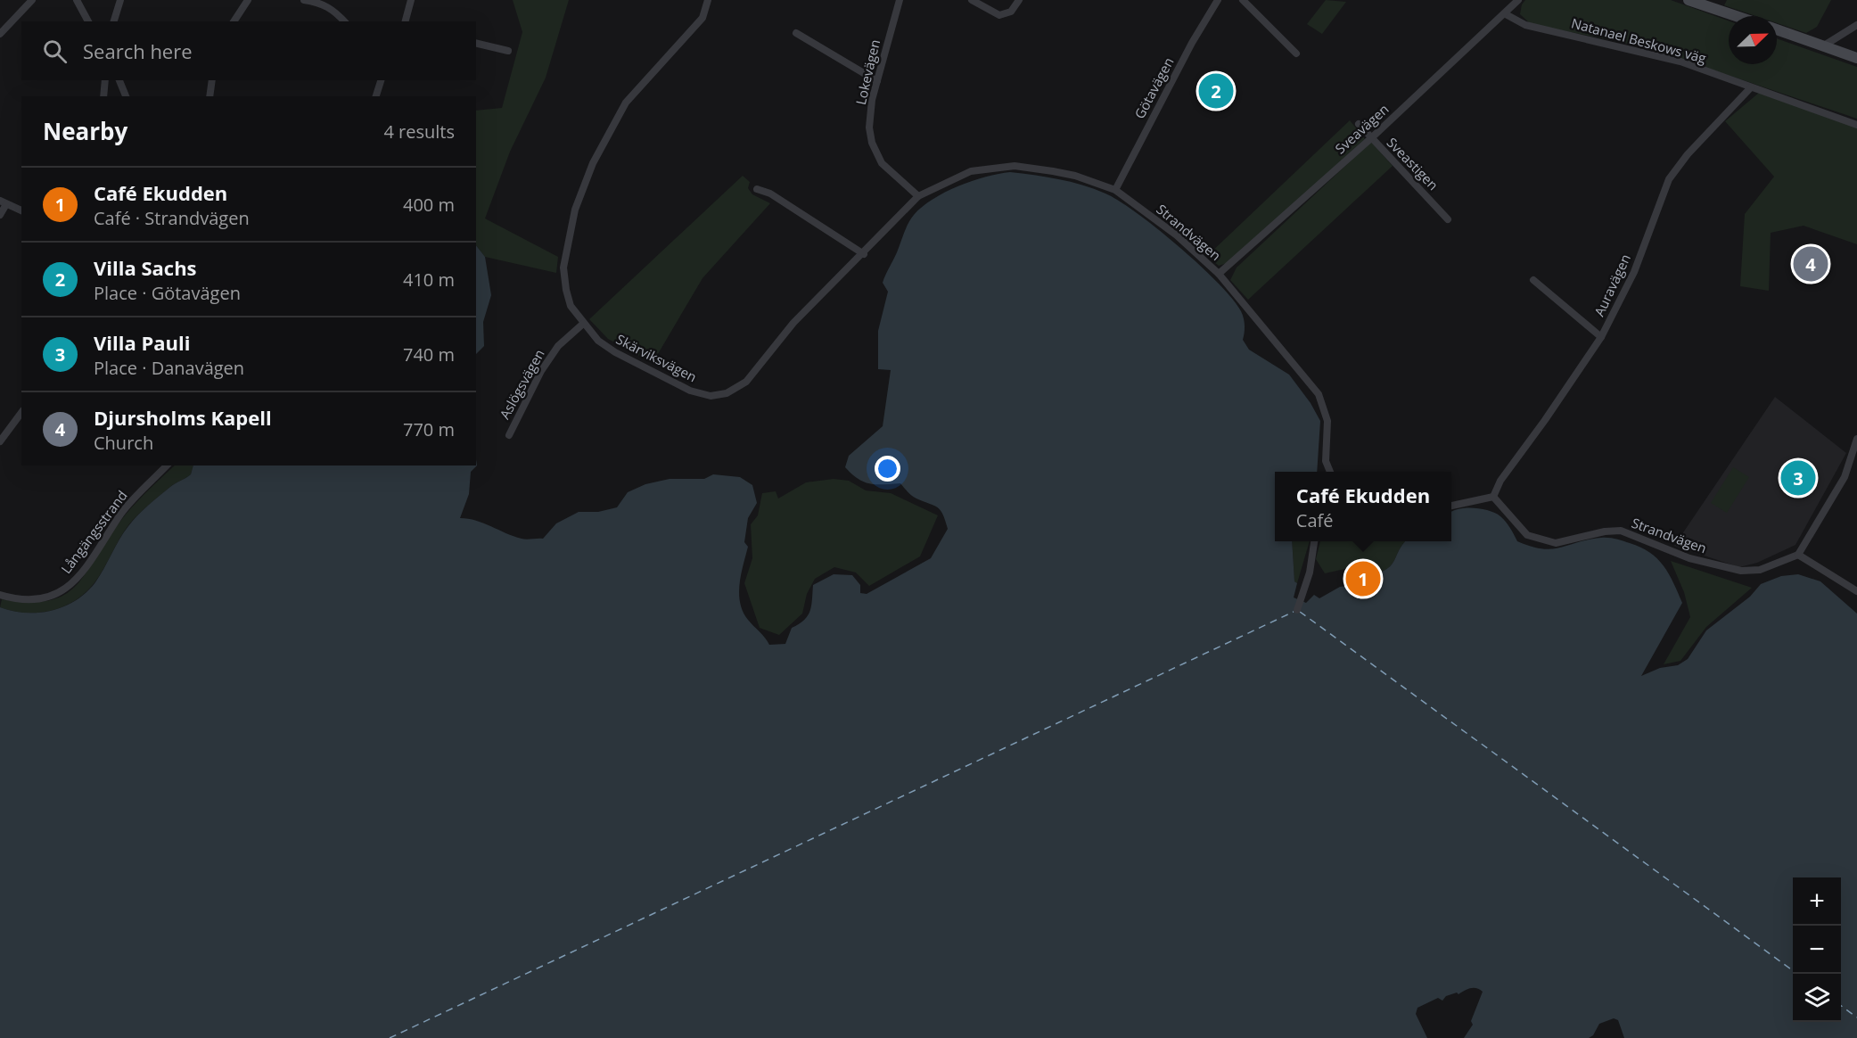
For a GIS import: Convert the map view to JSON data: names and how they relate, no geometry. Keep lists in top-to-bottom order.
{
  "streets": {
    "street": [
      "Natanael Beskows väg",
      "Lokevägen",
      "Götavägen",
      "Sveavägen",
      "Sveastigen",
      "Strandvägen",
      "Auravägen",
      "Skärviksvägen",
      "Aslögsvägen",
      "Långängsstrand"
    ]
  },
  "crossings": [
    ["Natanael Beskows väg", "Sveavägen"],
    ["Natanael Beskows väg", "Auravägen"],
    ["Lokevägen", "Strandvägen"],
    ["Lokevägen", "Skärviksvägen"],
    ["Götavägen", "Strandvägen"],
    ["Sveavägen", "Sveastigen"],
    ["Sveavägen", "Strandvägen"],
    ["Strandvägen", "Auravägen"],
    ["Strandvägen", "Skärviksvägen"],
    ["Skärviksvägen", "Aslögsvägen"]
  ],
  "north": "top right",
  "page": {
    "search": "Search here",
    "pins": [
      "2",
      "4",
      "3",
      "1"
    ],
    "heading": ["Nearby", "4 results"],
    "list": [
      {
        "mark": "1",
        "name": "Café Ekudden",
        "note": "Café · Strandvägen",
        "value": "400 m"
      },
      {
        "mark": "2",
        "name": "Villa Sachs",
        "note": "Place · Götavägen",
        "value": "410 m"
      },
      {
        "mark": "3",
        "name": "Villa Pauli",
        "note": "Place · Danavägen",
        "value": "740 m"
      },
      {
        "mark": "4",
        "name": "Djursholms Kapell",
        "note": "Church",
        "value": "770 m"
      }
    ],
    "popup": ["Café Ekudden", "Café"],
    "map_buttons": ["+", "−"]
  }
}
